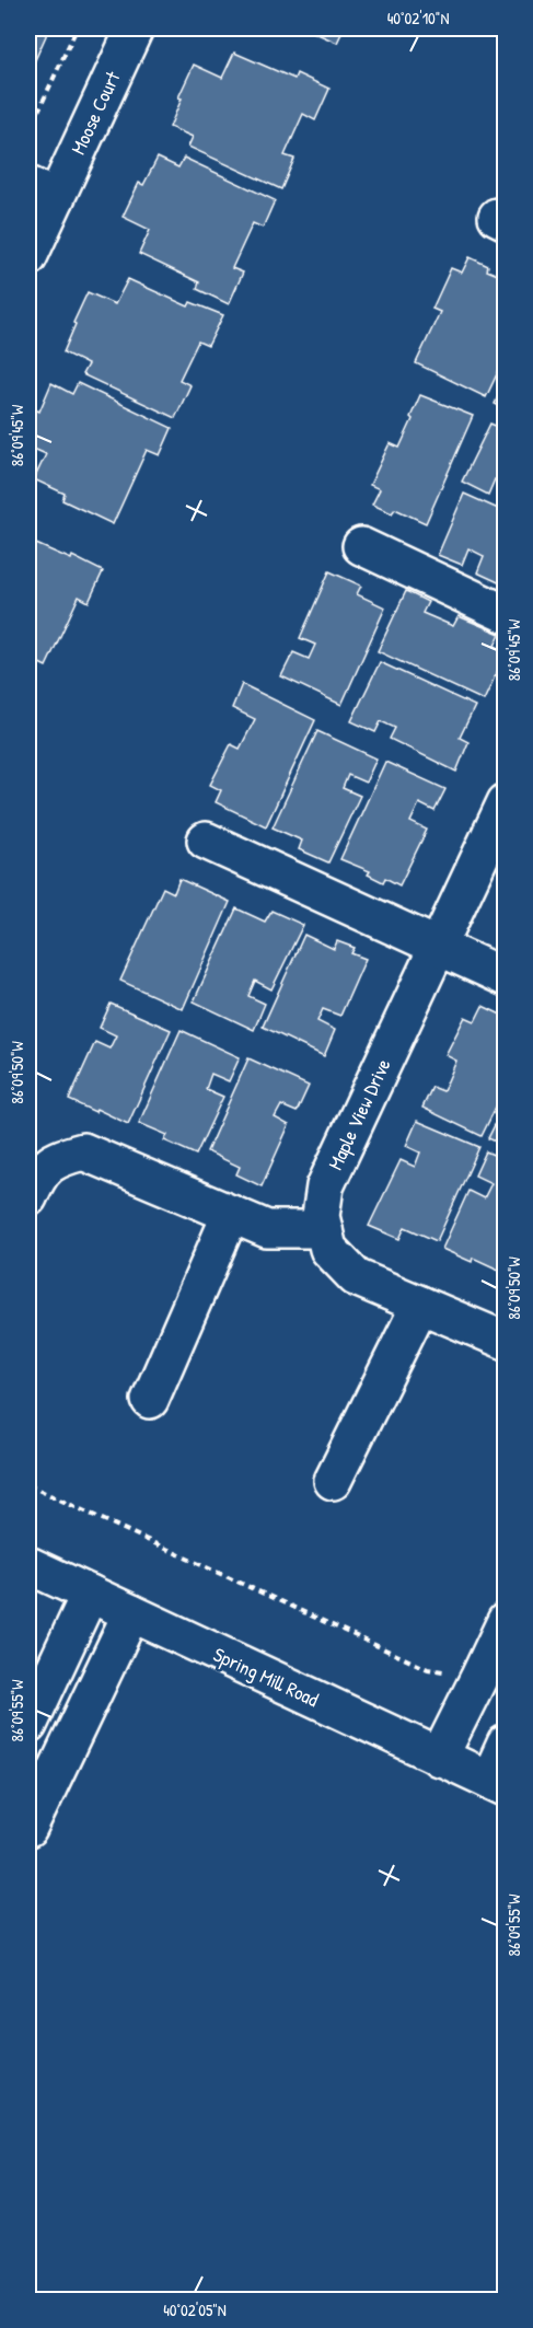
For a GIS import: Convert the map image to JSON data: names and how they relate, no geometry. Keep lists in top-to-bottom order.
{
  "streets": {
    "street": ["Moose Court", "Maple View Drive", "Spring Mill Road"]
  },
  "coordinates": [
    "40°02'10\"N",
    "86°09'45\"W",
    "86°09'50\"W",
    "86°09'55\"W",
    "40°02'05\"N"
  ]
}
